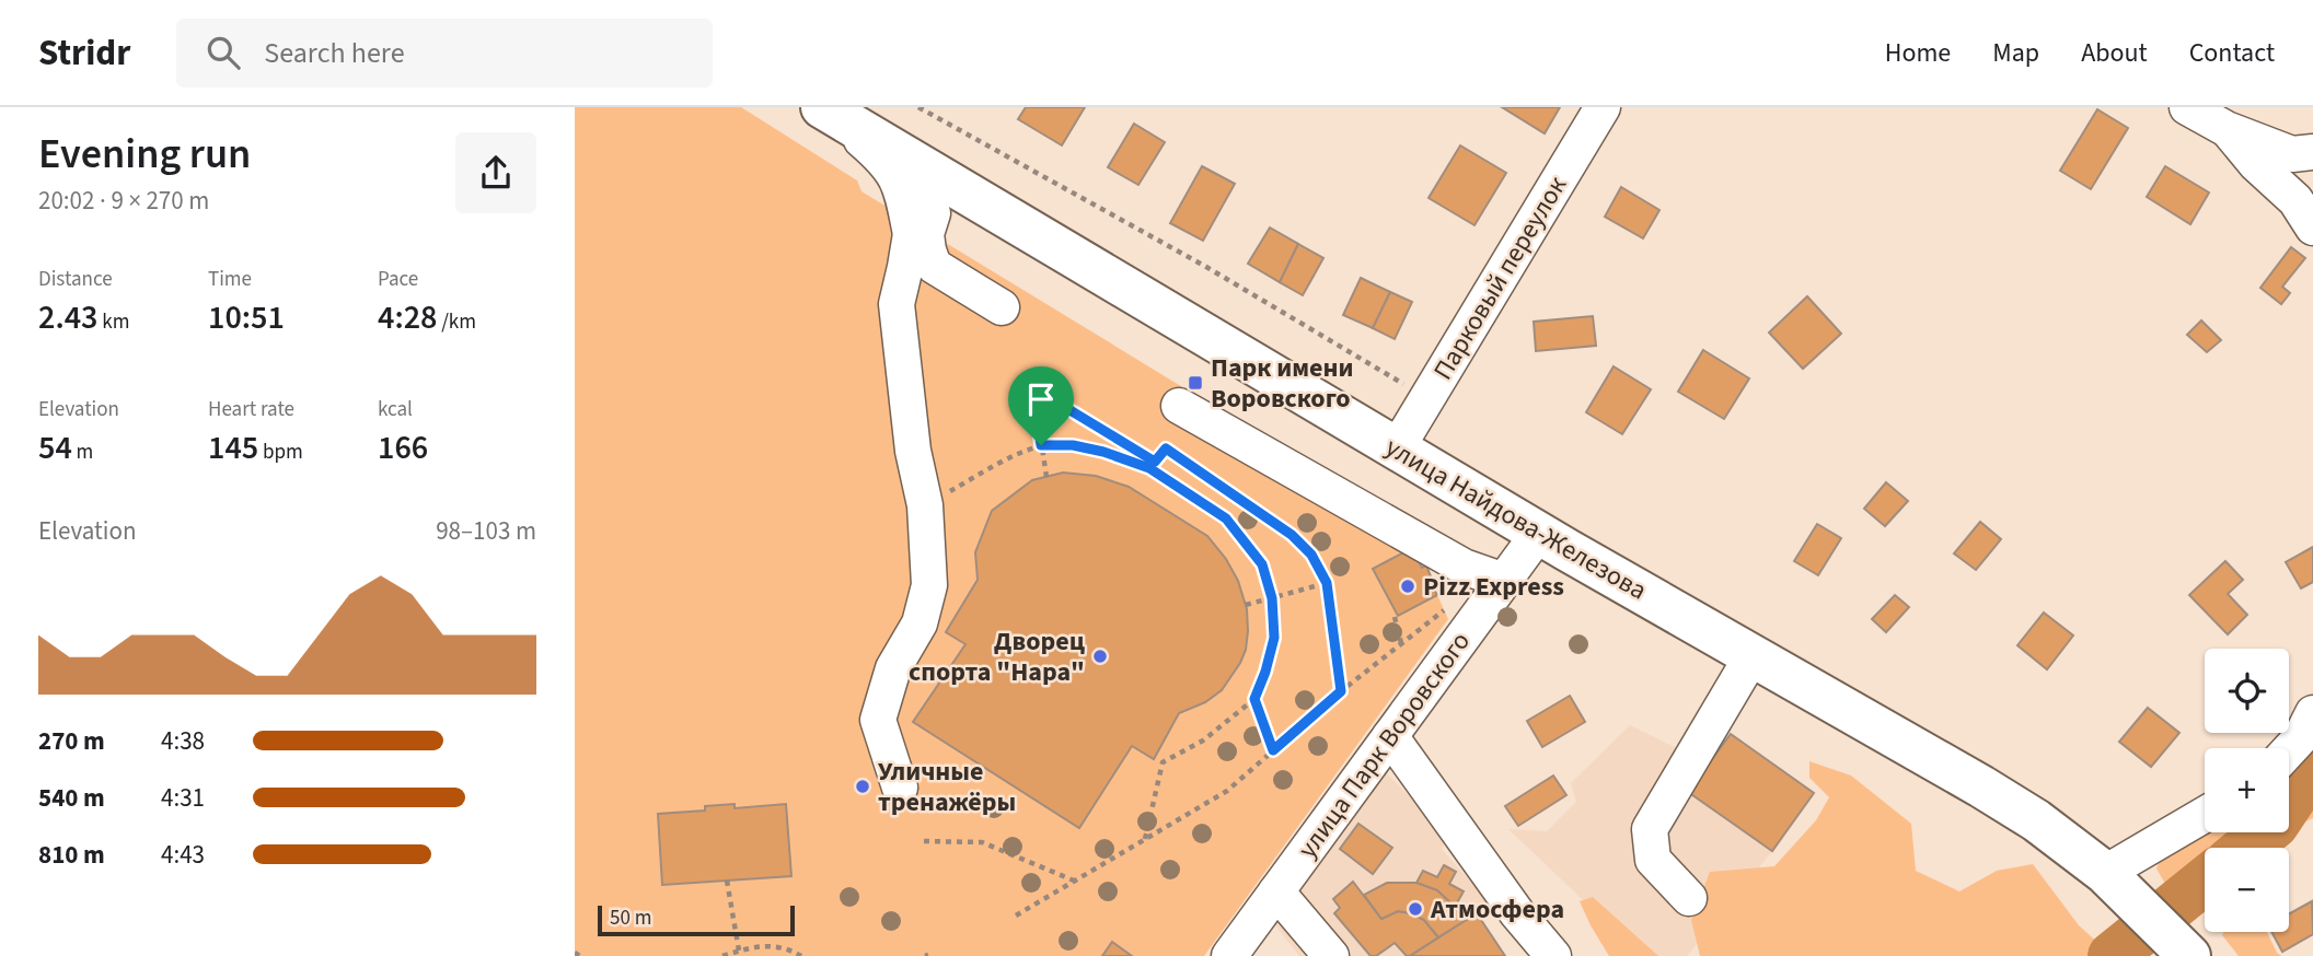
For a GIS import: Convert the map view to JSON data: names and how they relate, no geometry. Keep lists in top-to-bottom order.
{
  "streets": {
    "main road": ["улица Найдова-Железова"],
    "street": ["Парковый переулок", "улица Парк Воровского"]
  },
  "crossings": [
    ["Парковый переулок", "улица Найдова-Железова"],
    ["улица Найдова-Железова", "улица Парк Воровского"]
  ],
  "places": {
    "transit": ["Парк имени Воровского"],
    "other": [
      "Pizz Express",
      "Дворец спорта \"Нара\"",
      "Уличные тренажёры",
      "Атмосфера"
    ]
  },
  "scale_bar": "50 m",
  "page": {
    "header": "Stridr",
    "search": "Search here",
    "nav": [
      "Home",
      "Map",
      "About",
      "Contact"
    ],
    "heading": ["Evening run", "20:02 · 9 × 270 m"],
    "stats": [
      ["Distance", "2.43 km"],
      ["Time", "10:51"],
      ["Pace", "4:28 /km"],
      ["Elevation", "54 m"],
      ["Heart rate", "145 bpm"],
      ["kcal", "166"]
    ],
    "chart": ["Elevation", "98–103 m"],
    "map_buttons": ["+", "−"],
    "list": [
      {
        "name": "270 m",
        "note": "4:38"
      },
      {
        "name": "540 m",
        "note": "4:31"
      },
      {
        "name": "810 m",
        "note": "4:43"
      }
    ],
    "scale": "50 m"
  }
}
